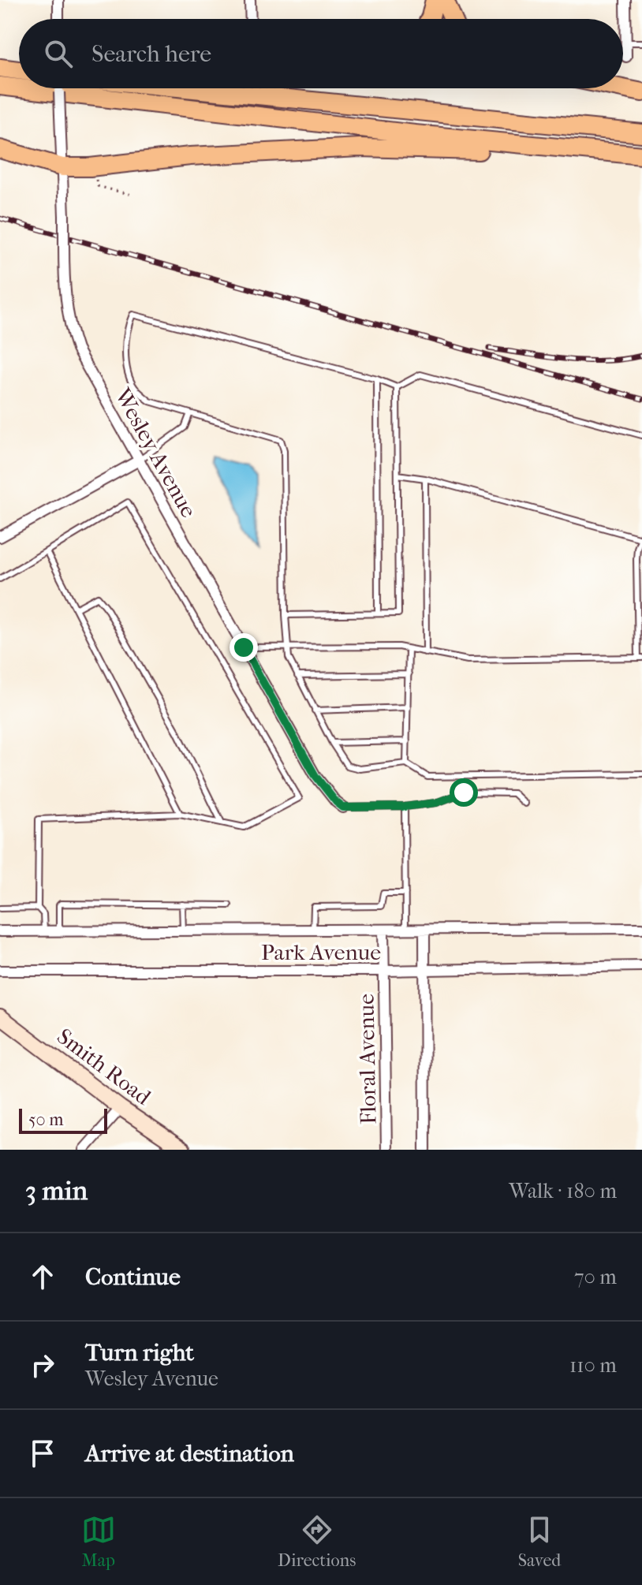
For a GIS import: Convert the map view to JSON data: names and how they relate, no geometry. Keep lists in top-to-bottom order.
{
  "streets": {
    "main road": ["Smith Road"],
    "street": ["Wesley Avenue", "Park Avenue", "Floral Avenue"]
  },
  "crossings": [
    ["Park Avenue", "Floral Avenue"]
  ],
  "scale_bar": "50 m",
  "page": {
    "search": "Search here",
    "scale": "50 m",
    "heading": ["3 min", "Walk · 180 m"],
    "list": [
      ["Continue", "70 m"],
      ["Turn right", "Wesley Avenue", "110 m"],
      "Arrive at destination"
    ],
    "nav": ["Map", "Directions", "Saved"]
  }
}
